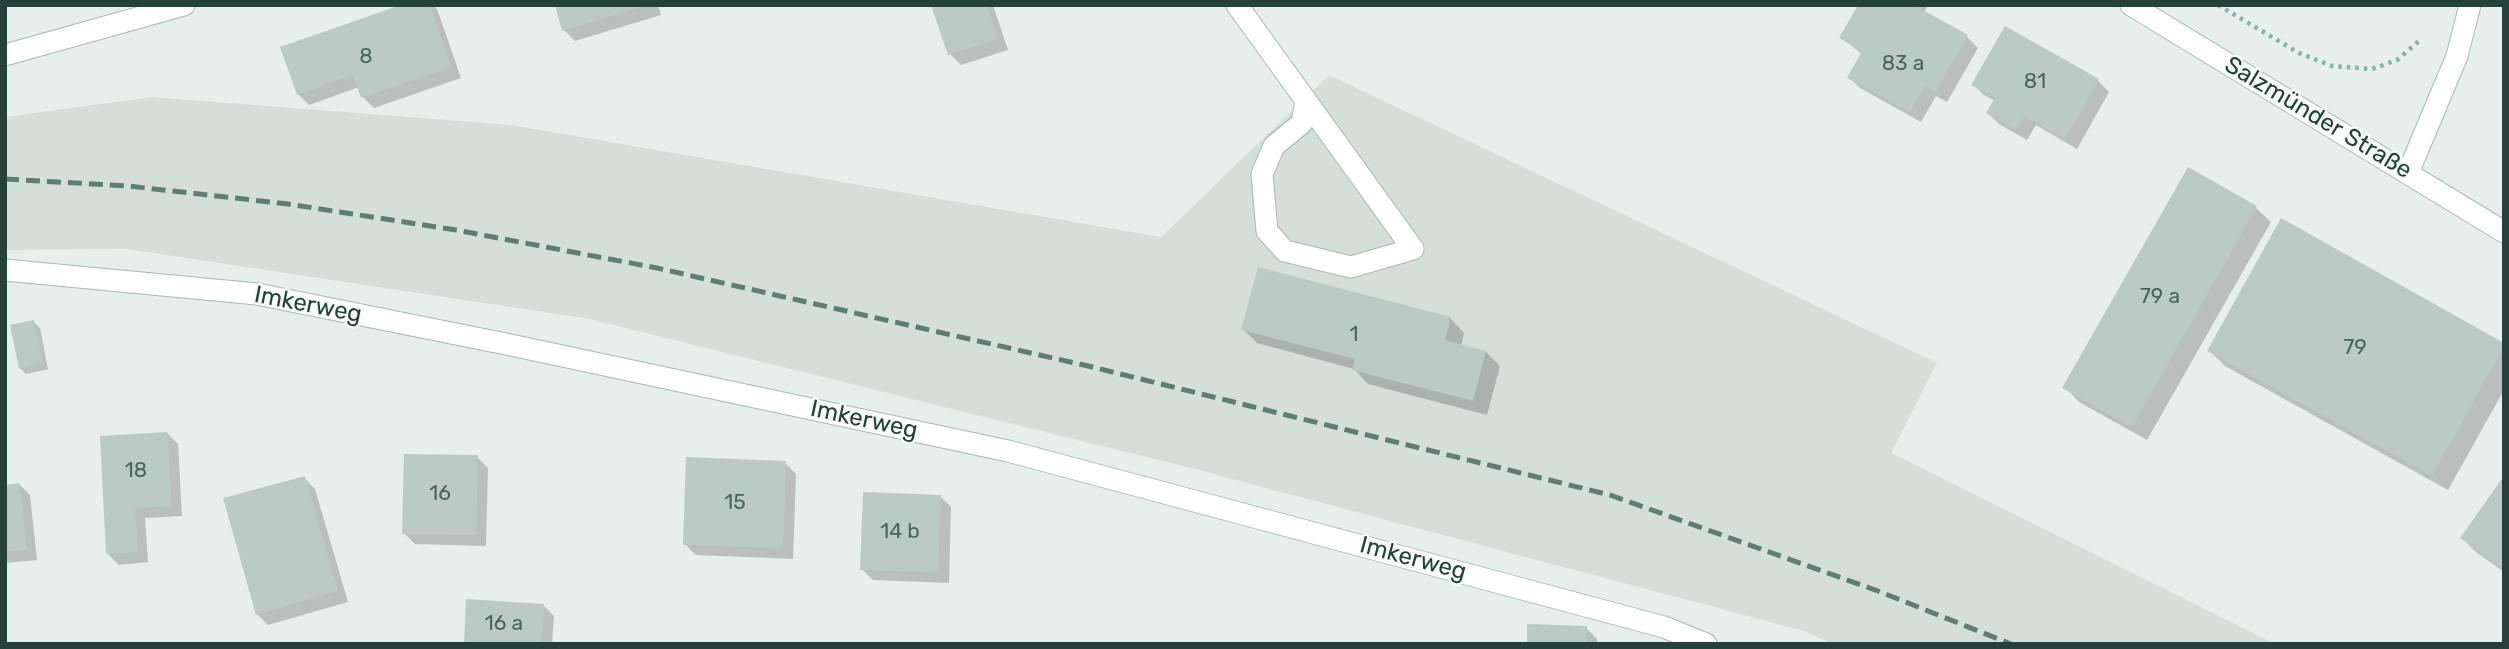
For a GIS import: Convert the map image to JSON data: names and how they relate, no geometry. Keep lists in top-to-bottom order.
{
  "streets": {
    "street": ["Salzmünder Straße", "Imkerweg"]
  },
  "house_numbers": [
    "8",
    "83 a",
    "81",
    "79 a",
    "1",
    "79",
    "18",
    "16",
    "15",
    "14 b",
    "16 a"
  ]
}
